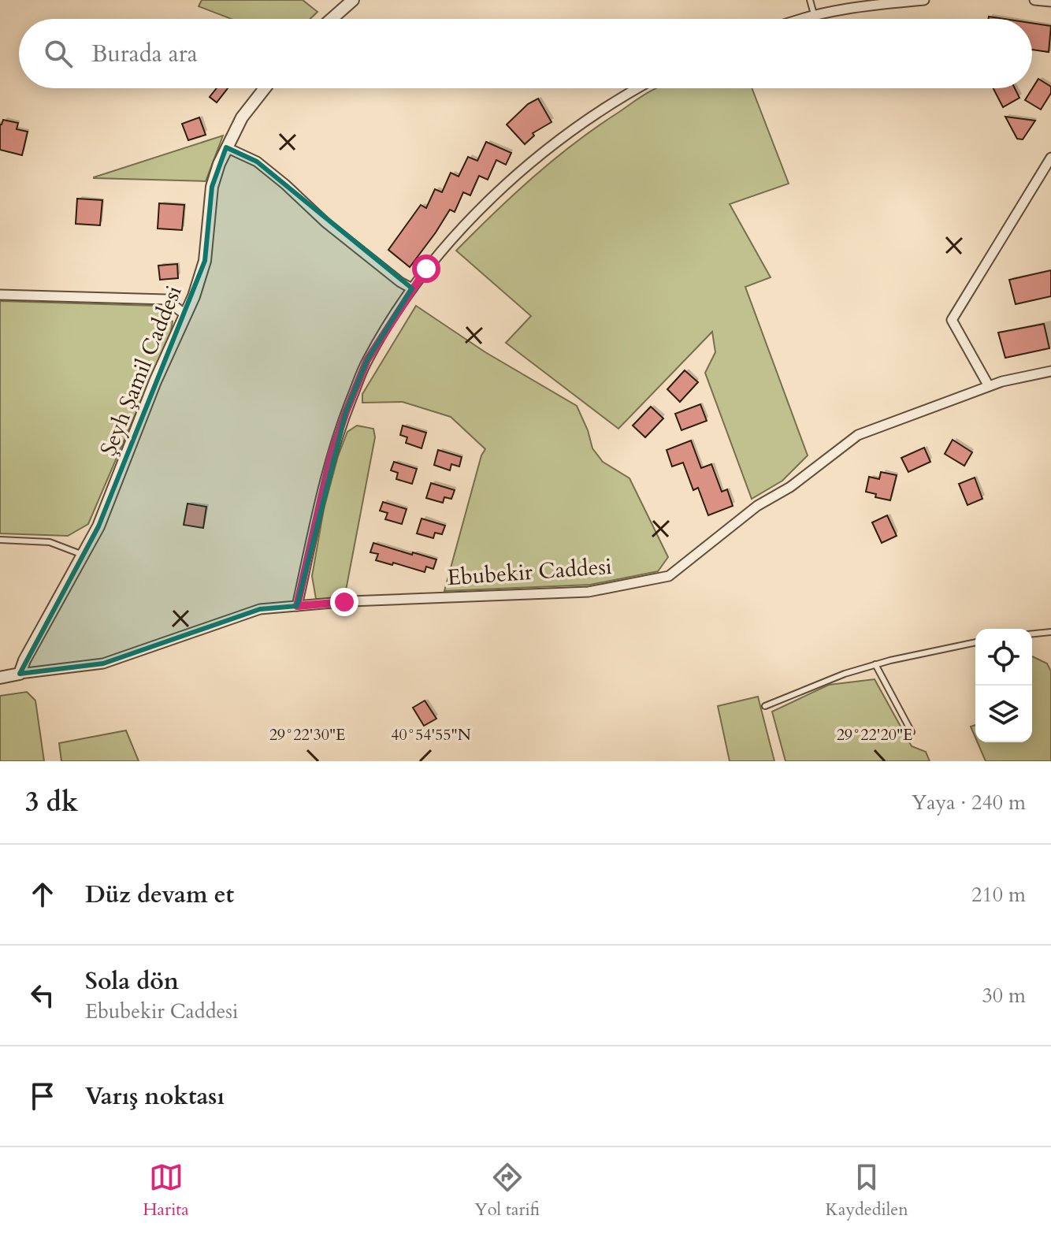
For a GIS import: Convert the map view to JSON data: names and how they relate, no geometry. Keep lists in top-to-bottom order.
{
  "streets": {
    "street": ["Şeyh Şamil Caddesi", "Ebubekir Caddesi"]
  },
  "crossings": [
    ["Şeyh Şamil Caddesi", "Ebubekir Caddesi"]
  ],
  "page": {
    "search": "Burada ara",
    "heading": ["3 dk", "Yaya · 240 m"],
    "list": [
      ["Düz devam et", "210 m"],
      ["Sola dön", "Ebubekir Caddesi", "30 m"],
      "Varış noktası"
    ],
    "nav": ["Harita", "Yol tarifi", "Kaydedilen"]
  },
  "coordinates": ["29°22'30\"E", "29°22'20\"E", "40°54'55\"N"]
}
